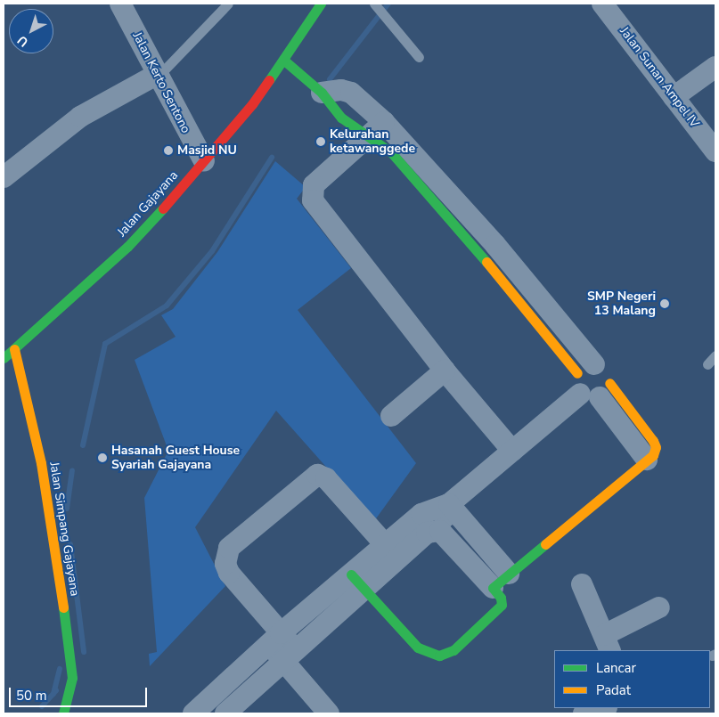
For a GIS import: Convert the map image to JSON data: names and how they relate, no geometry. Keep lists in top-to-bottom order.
{
  "streets": {
    "main road": ["Jalan Gajayana", "Jalan Simpang Gajayana"],
    "street": ["Jalan Sunan Ampel IV", "Jalan Kerto Sentono"]
  },
  "crossings": [
    ["Jalan Kerto Sentono", "Jalan Gajayana"],
    ["Jalan Gajayana", "Jalan Simpang Gajayana"]
  ],
  "places": [
    "Kelurahan ketawanggede",
    "Masjid NU",
    "SMP Negeri 13 Malang",
    "Hasanah Guest House Syariah Gajayana"
  ],
  "legend": ["Lancar", "Padat"],
  "scale_bar": "50 m",
  "north": "bottom left"
}
